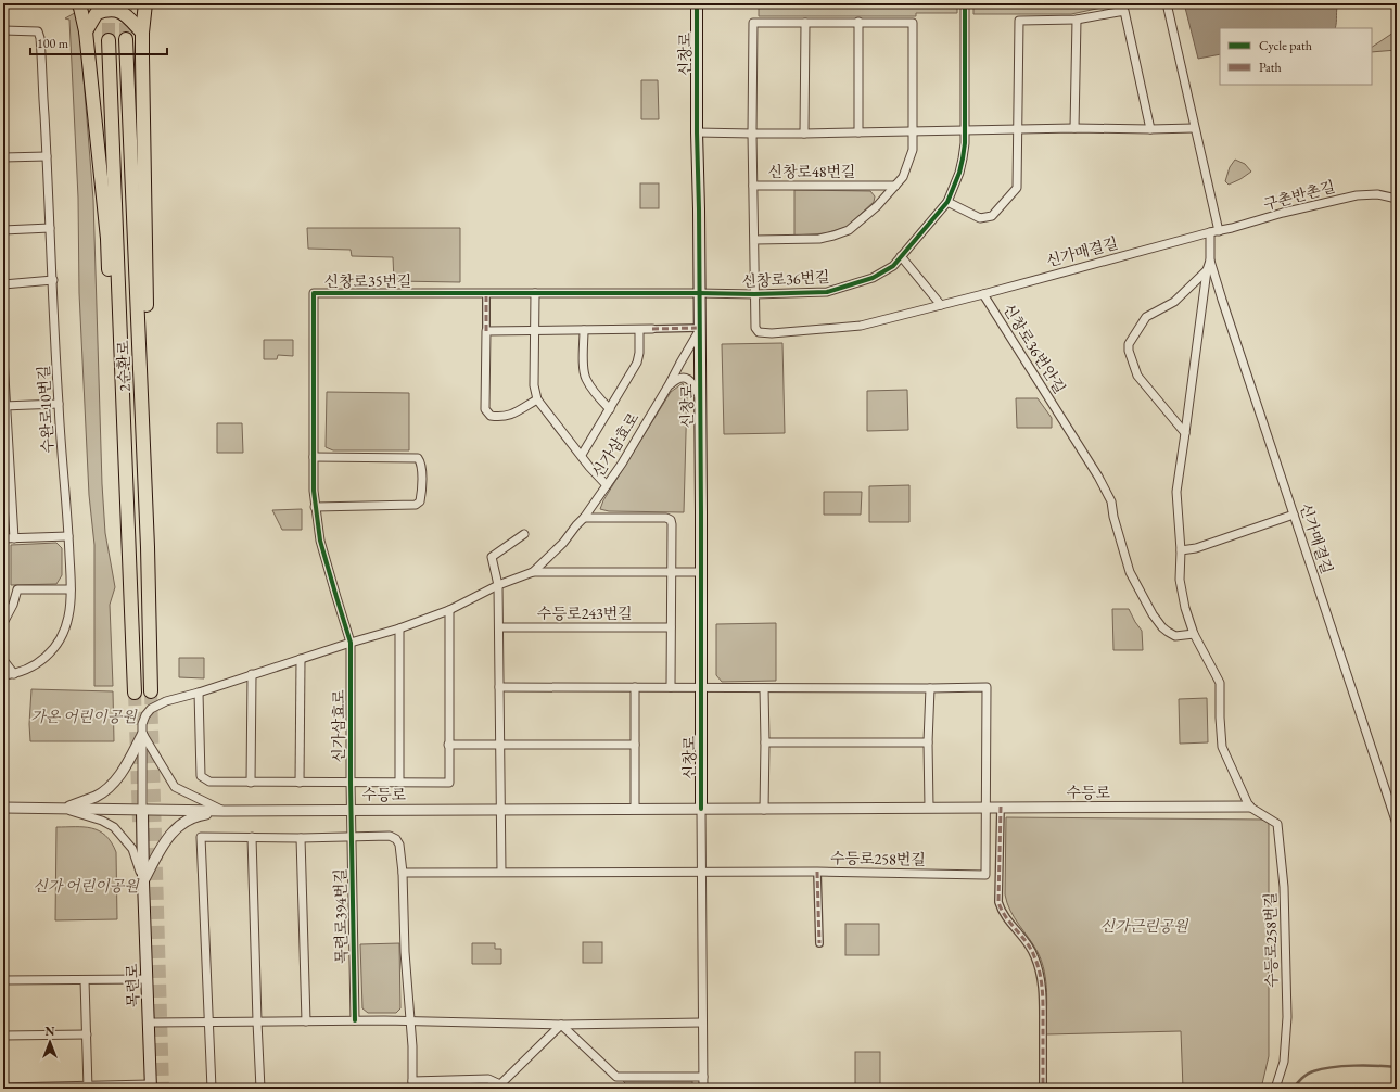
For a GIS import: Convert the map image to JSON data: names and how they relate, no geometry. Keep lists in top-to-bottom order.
{
  "streets": {
    "highway": ["2순환로"],
    "main road": ["신창로", "목련로"],
    "street": [
      "신창로48번길",
      "구촌반촌길",
      "신가매결길",
      "신창로36번길",
      "신창로35번길",
      "신창로36번안길",
      "수완로10번길",
      "신가삼효로",
      "수등로243번길",
      "수등로",
      "수등로258번길",
      "목련로394번길"
    ]
  },
  "crossings": [
    ["신창로", "신창로36번길"],
    ["신창로", "신창로35번길"],
    ["신창로", "신가삼효로"],
    ["신창로", "수등로"],
    ["신창로48번길", "신창로36번길"],
    ["구촌반촌길", "신가매결길"],
    ["신가매결길", "신창로36번안길"],
    ["신가매결길", "수등로"],
    ["신가매결길", "수등로258번길"],
    ["신창로36번길", "신창로35번길"],
    ["신창로36번길", "신창로36번안길"],
    ["신창로35번길", "신가삼효로"],
    ["신가삼효로", "수등로"],
    ["신가삼효로", "목련로394번길"],
    ["신가삼효로", "목련로"],
    ["수등로", "수등로258번길"],
    ["수등로", "목련로394번길"],
    ["수등로", "목련로"]
  ],
  "parks": ["가온 어린이공원", "신가 어린이공원", "신가근린공원"],
  "legend": ["Cycle path", "Path"],
  "scale_bar": "100 m",
  "north": "top"
}
